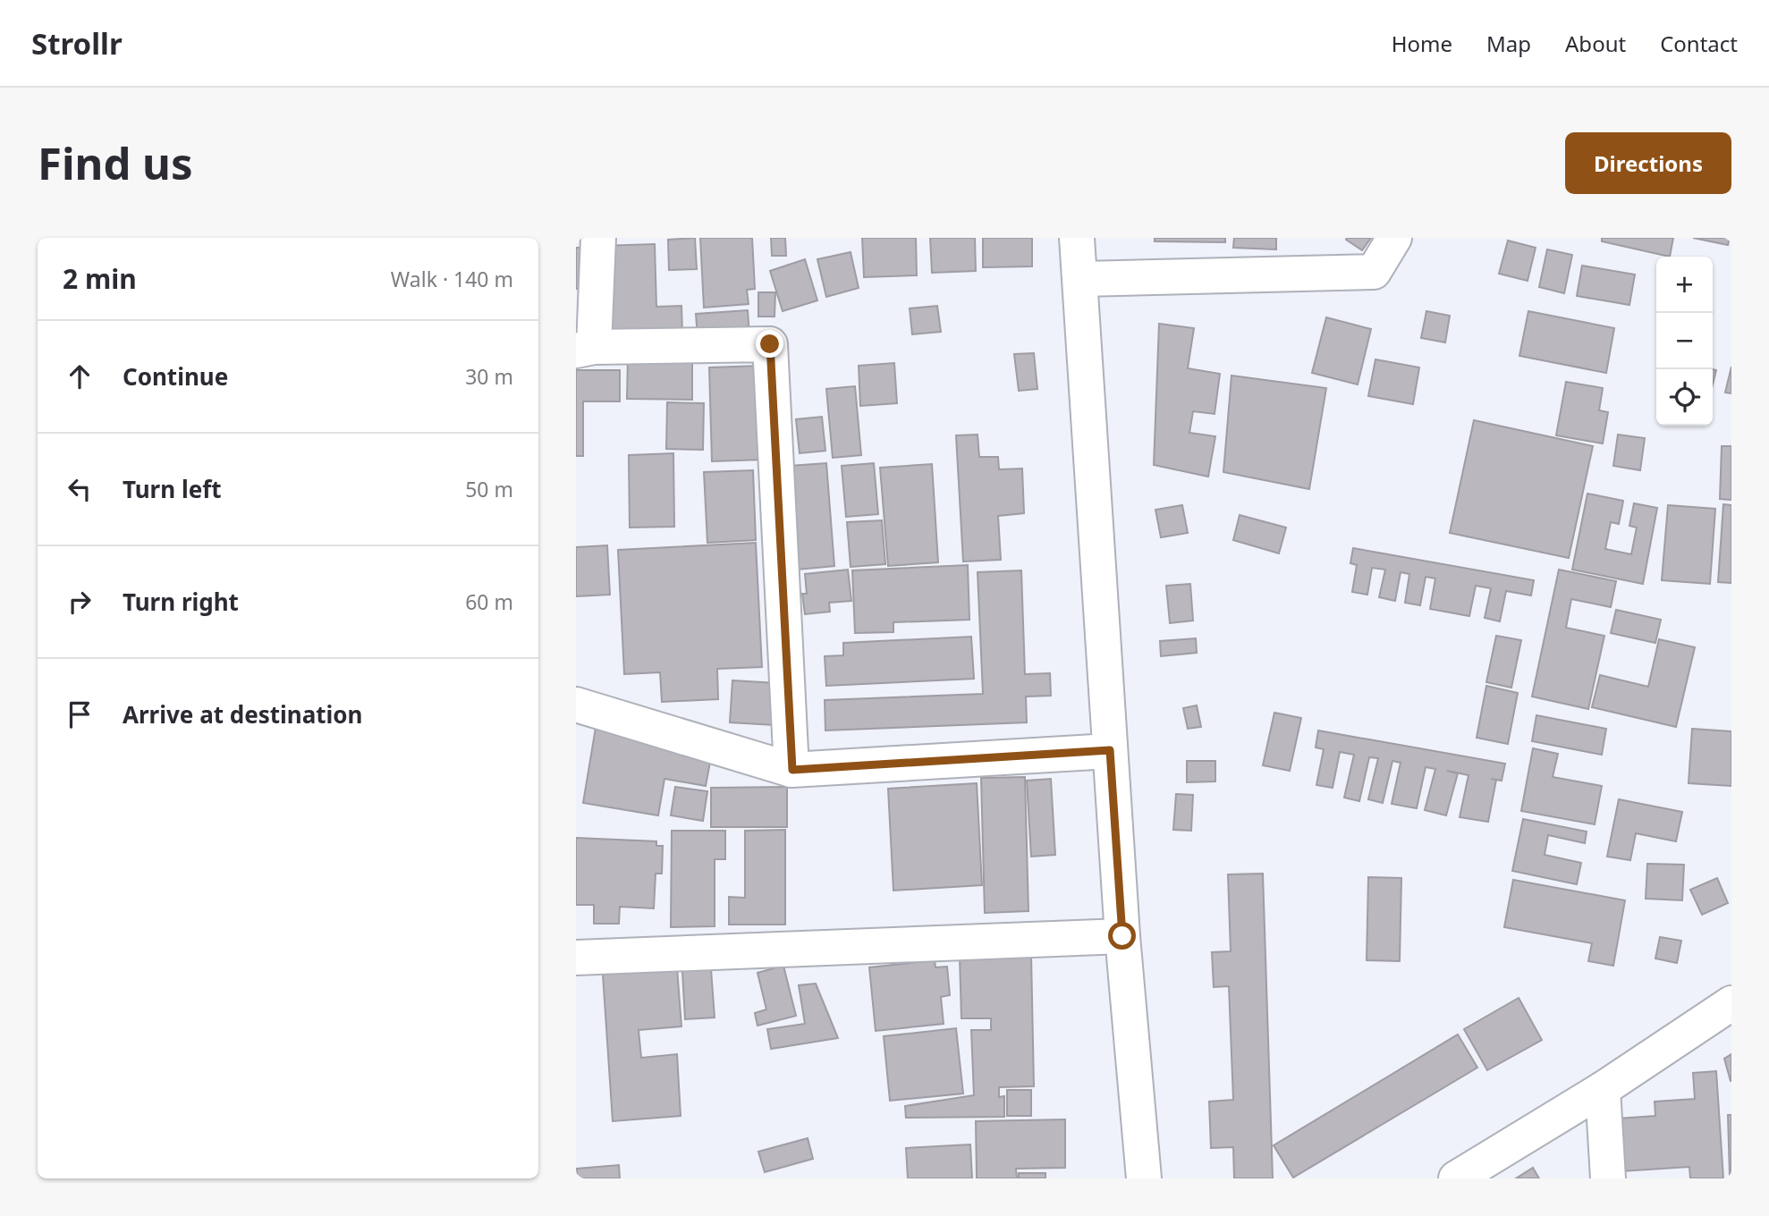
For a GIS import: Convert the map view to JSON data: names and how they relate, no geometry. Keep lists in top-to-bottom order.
{
  "page": {
    "header": "Strollr",
    "nav": [
      "Home",
      "Map",
      "About",
      "Contact"
    ],
    "buttons": "Directions",
    "title": "Find us",
    "heading": ["2 min", "Walk · 140 m"],
    "map_buttons": ["+", "−"],
    "list": [
      ["Continue", "30 m"],
      ["Turn left", "50 m"],
      ["Turn right", "60 m"],
      "Arrive at destination"
    ]
  }
}
